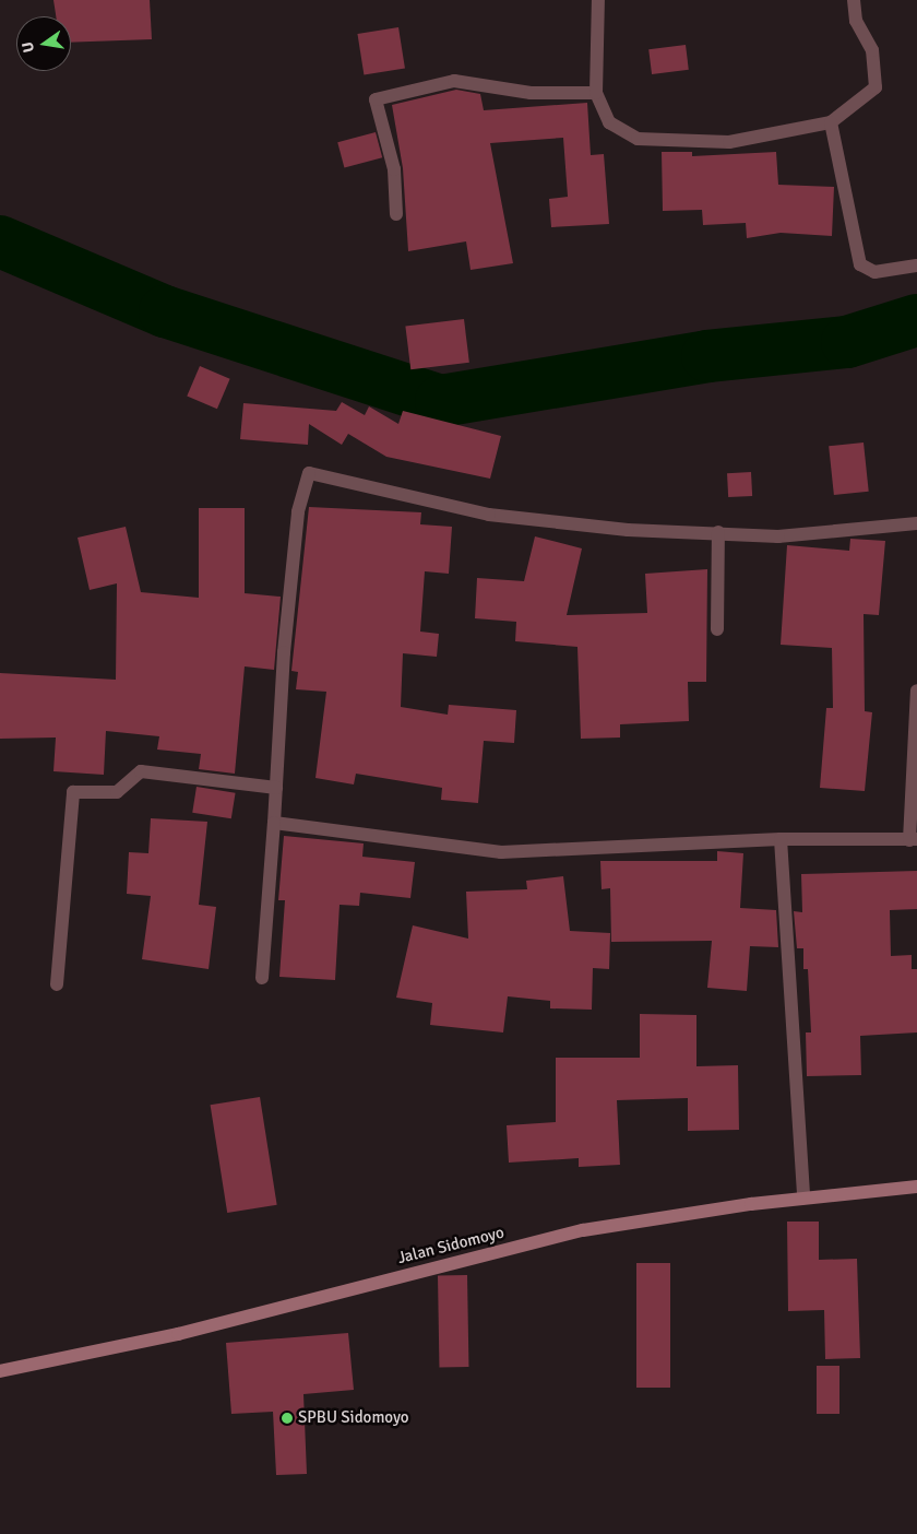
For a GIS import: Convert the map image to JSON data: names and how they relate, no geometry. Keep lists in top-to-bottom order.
{
  "streets": {
    "main road": ["Jalan Sidomoyo"]
  },
  "places": ["SPBU Sidomoyo"],
  "north": "left"
}
